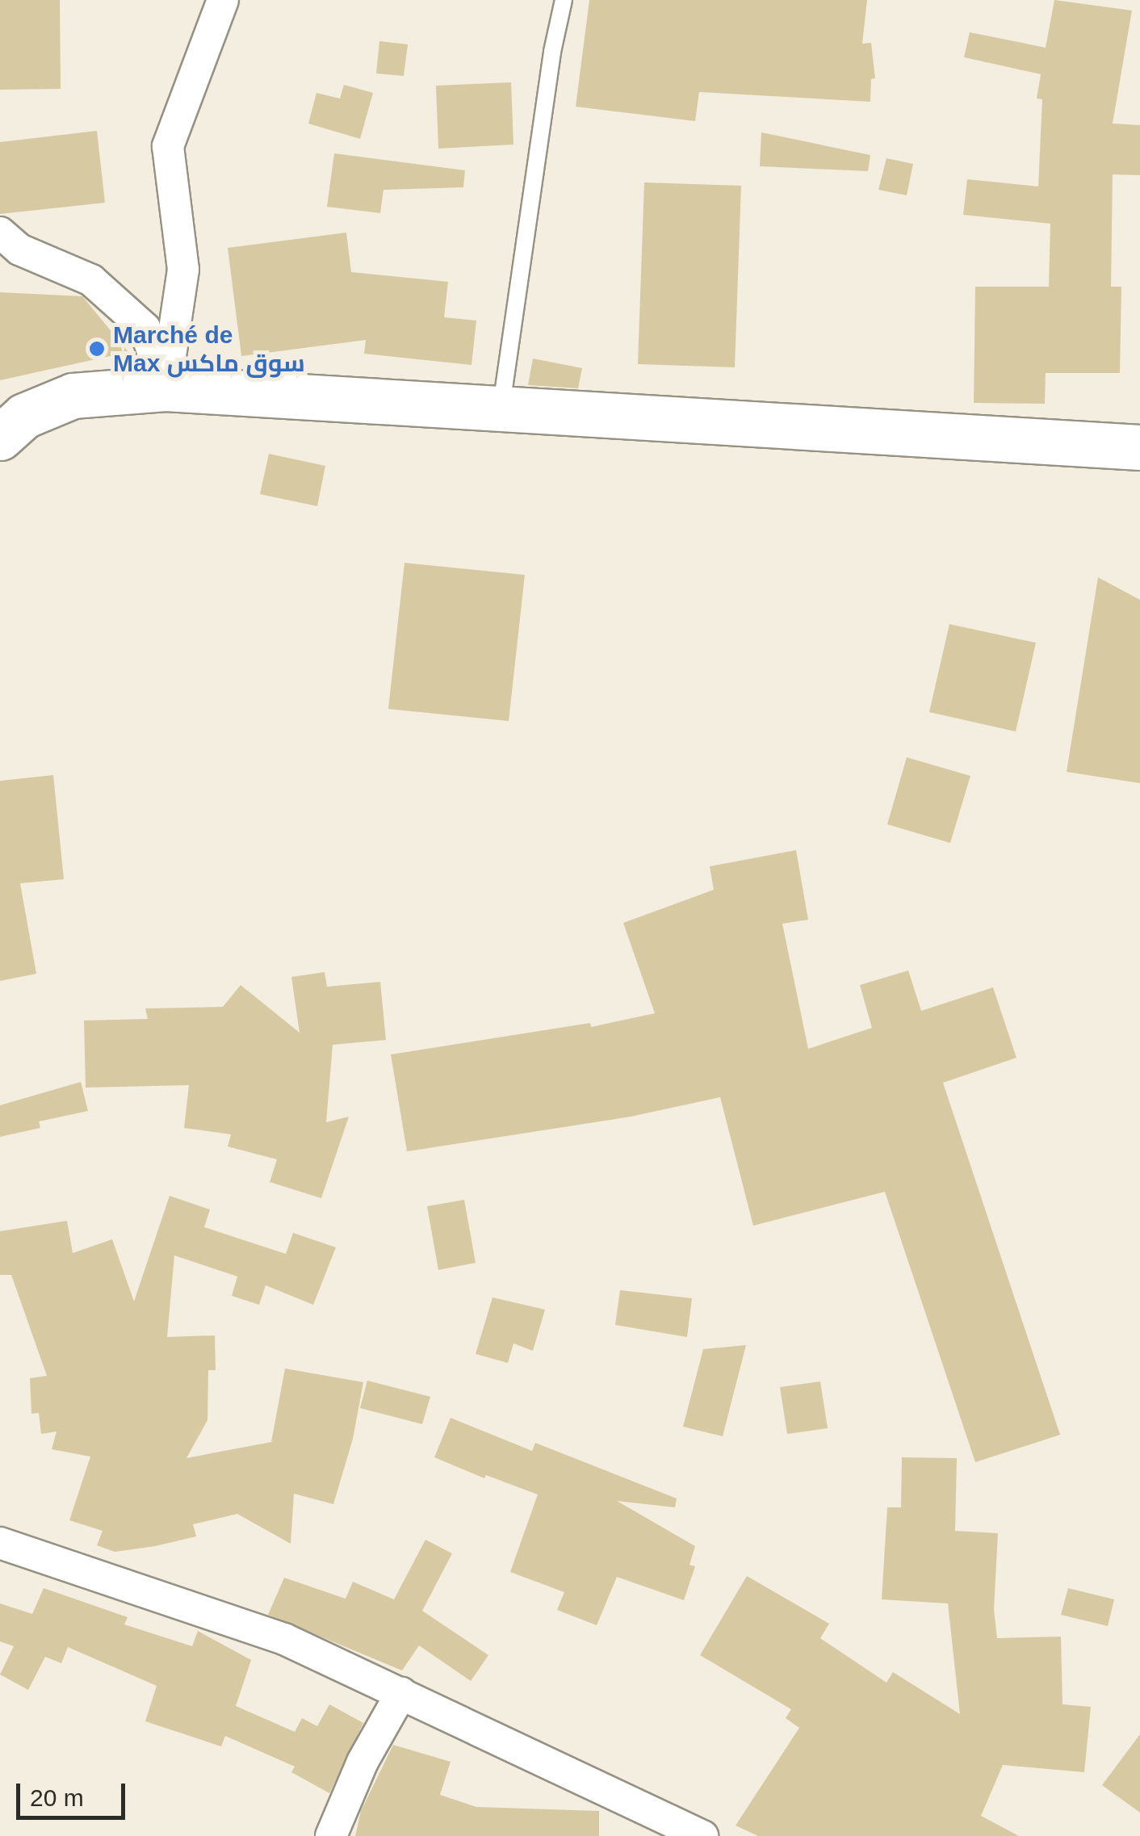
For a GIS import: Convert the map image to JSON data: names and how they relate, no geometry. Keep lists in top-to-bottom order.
{
  "places": ["Marché de Max سوق ماكس"],
  "scale_bar": "20 m"
}
